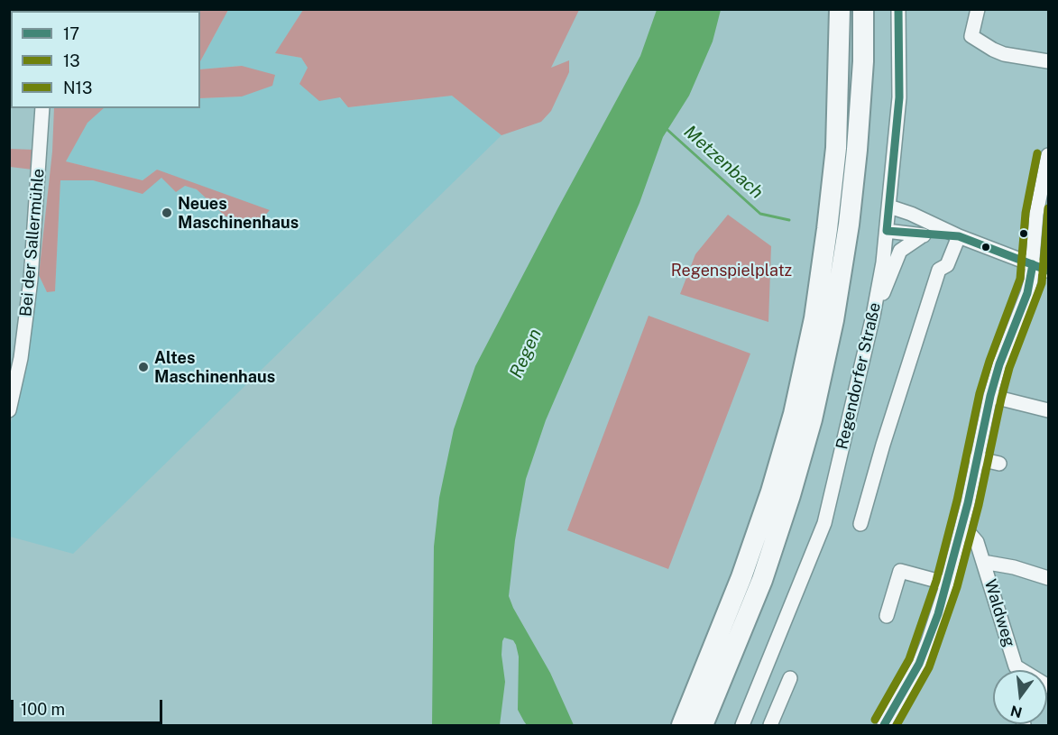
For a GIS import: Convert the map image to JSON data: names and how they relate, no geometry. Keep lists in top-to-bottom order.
{
  "streets": {
    "street": ["Bei der Sallermühle", "Regendorfer Straße", "Waldweg"]
  },
  "water": ["Metzenbach", "Regen"],
  "parks": ["Regenspielplatz"],
  "places": ["Neues Maschinenhaus", "Altes Maschinenhaus"],
  "lines": ["transit line 17", "transit line N13", "transit line 13"],
  "legend": ["17", "13", "N13"],
  "scale_bar": "100 m",
  "north": "bottom"
}
